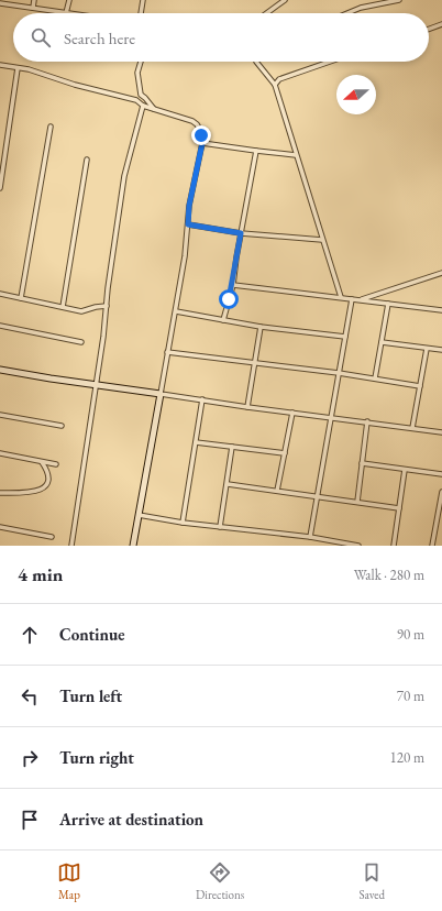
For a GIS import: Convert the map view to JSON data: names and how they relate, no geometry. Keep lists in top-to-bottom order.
{
  "north": "left",
  "page": {
    "search": "Search here",
    "heading": ["4 min", "Walk · 280 m"],
    "list": [
      ["Continue", "90 m"],
      ["Turn left", "70 m"],
      ["Turn right", "120 m"],
      "Arrive at destination"
    ],
    "nav": ["Map", "Directions", "Saved"]
  }
}
